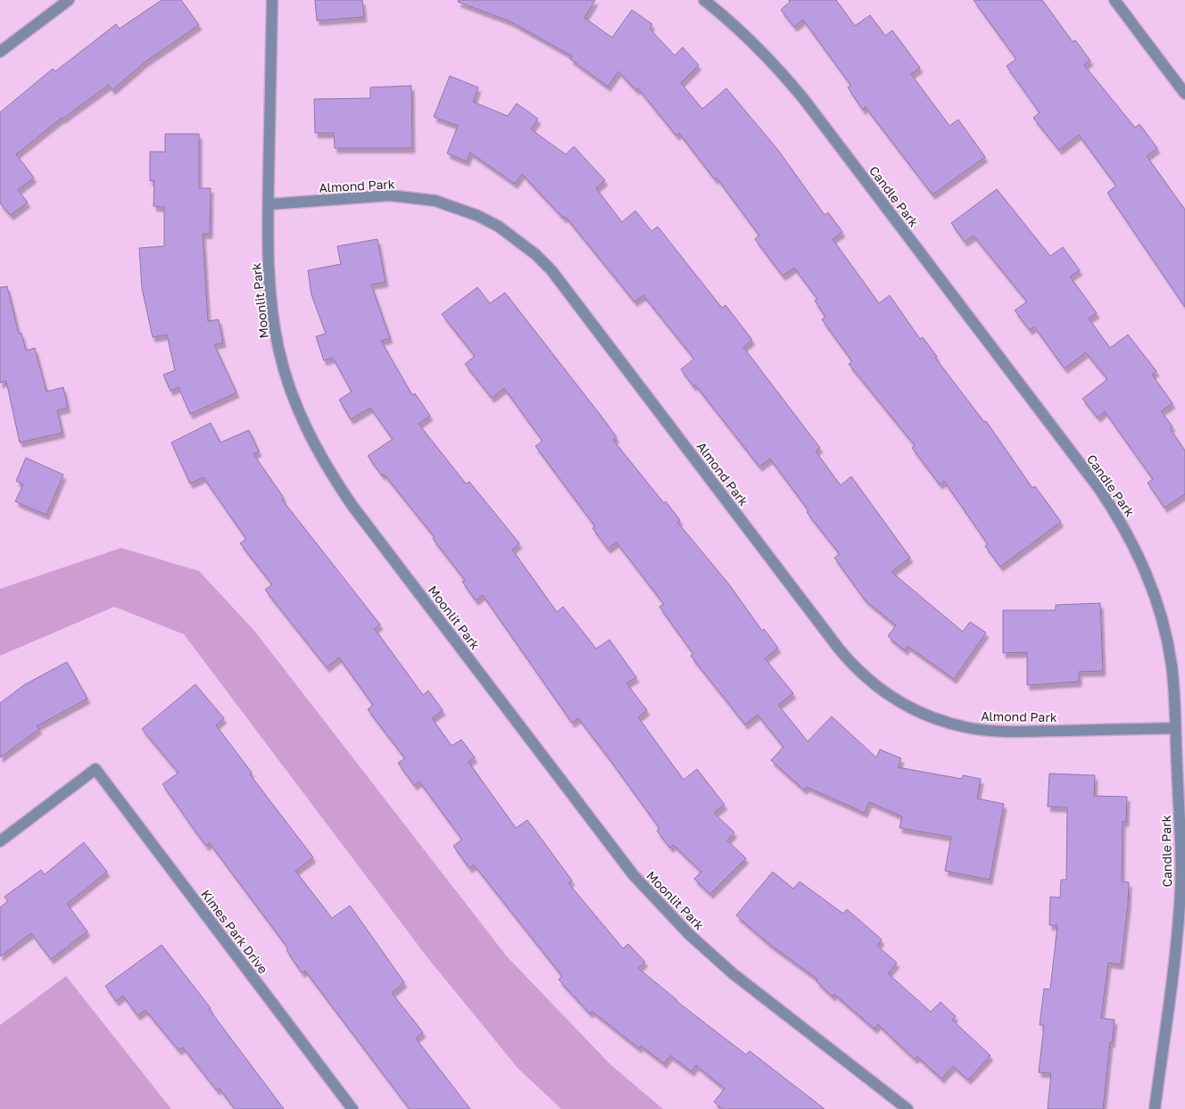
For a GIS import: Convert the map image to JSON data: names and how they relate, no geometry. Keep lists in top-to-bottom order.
{
  "streets": {
    "street": [
      "Almond Park",
      "Candle Park",
      "Moonlit Park",
      "Kimes Park Drive"
    ]
  },
  "crossings": [
    ["Almond Park", "Candle Park"],
    ["Almond Park", "Moonlit Park"]
  ]
}
